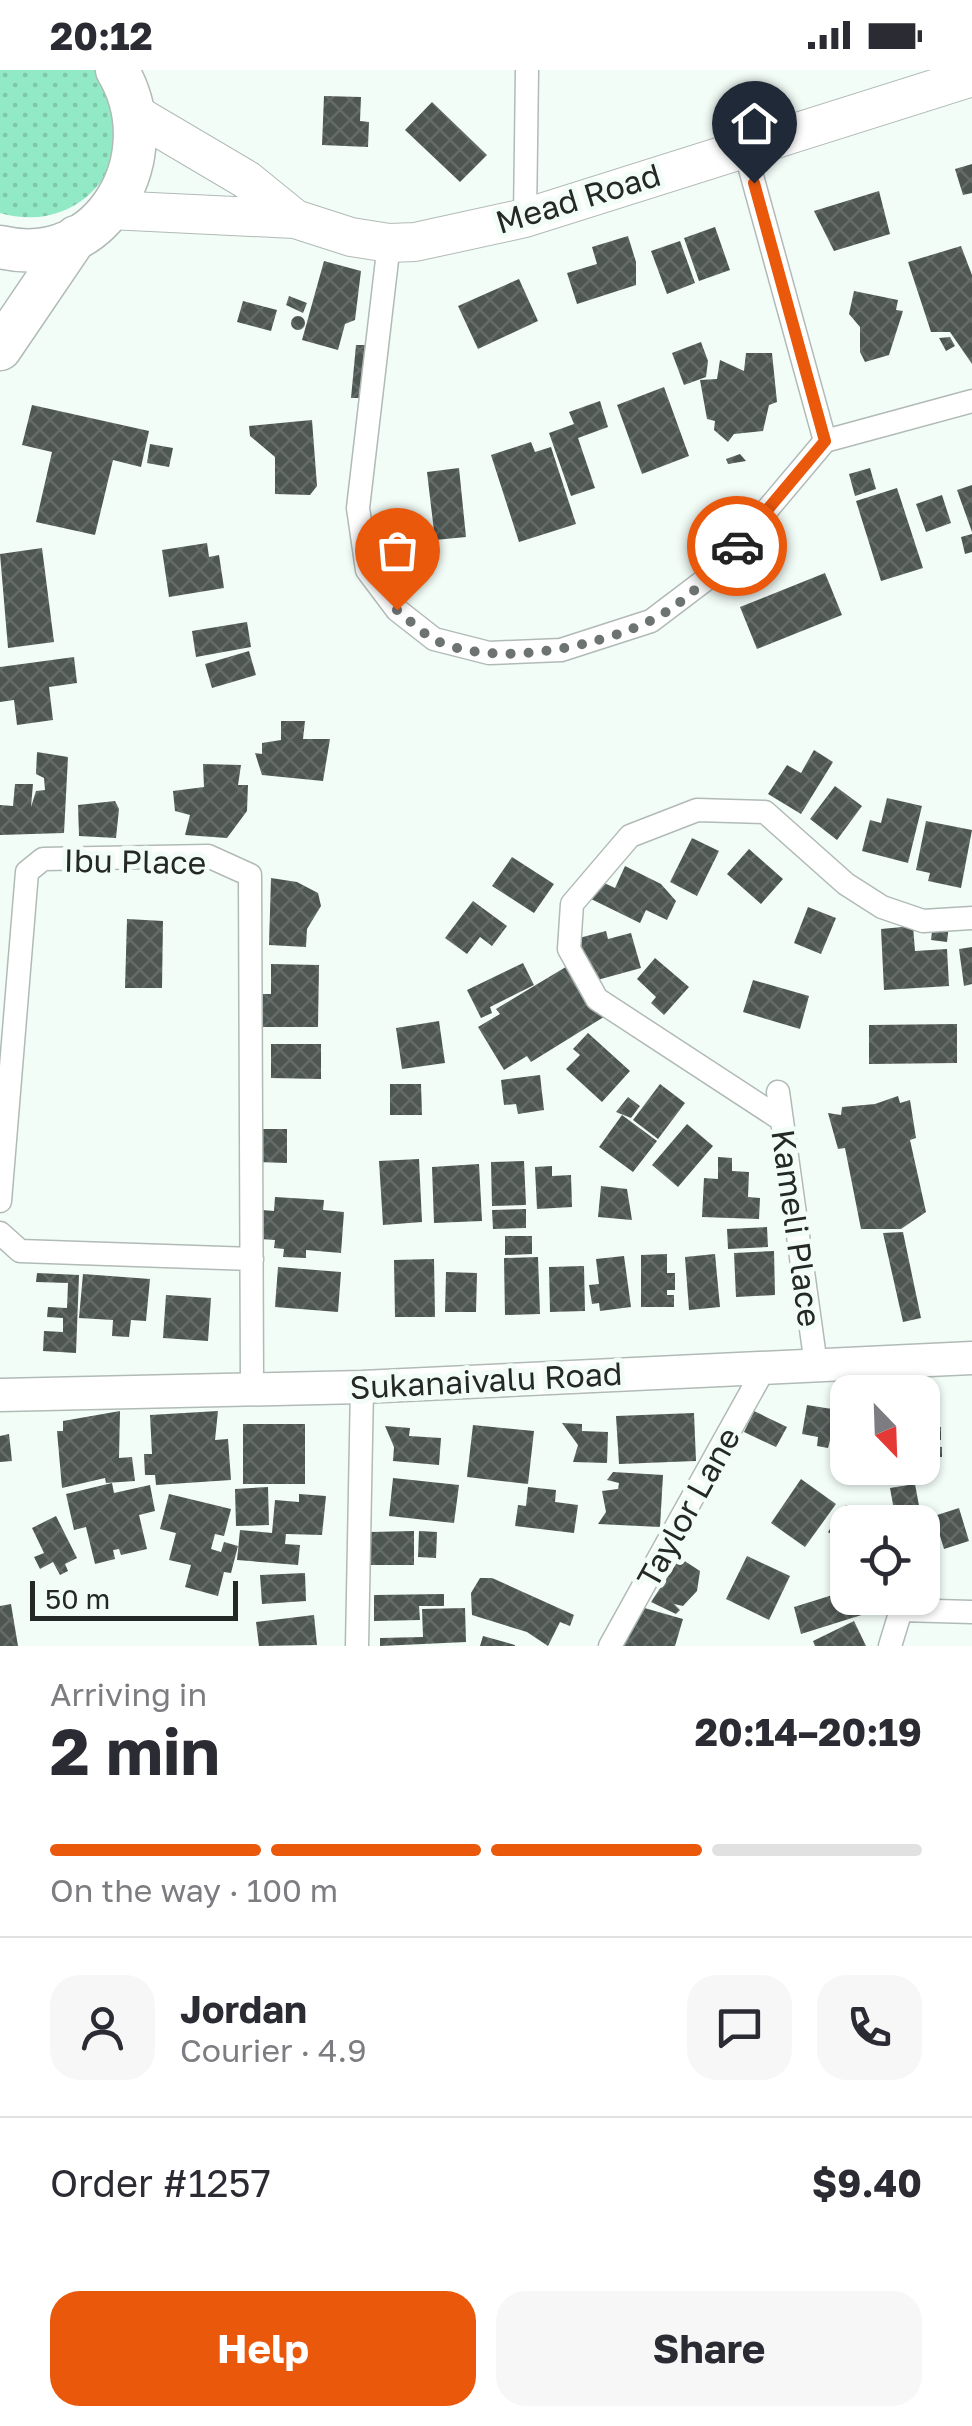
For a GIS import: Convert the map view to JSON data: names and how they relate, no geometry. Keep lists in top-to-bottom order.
{
  "streets": {
    "main road": ["Mead Road", "Sukanaivalu Road"],
    "street": ["Ibu Place", "Kameli Place", "Taylor Lane"]
  },
  "crossings": [
    ["Ibu Place", "Sukanaivalu Road"],
    ["Kameli Place", "Sukanaivalu Road"],
    ["Sukanaivalu Road", "Taylor Lane"]
  ],
  "scale_bar": "50 m",
  "north": "bottom right",
  "page": {
    "status": "20:12",
    "scale": "50 m",
    "heading": ["2 min", "Arriving in", "20:14–20:19"],
    "panel": [
      "Jordan",
      "Courier · 4.9",
      "Order #1257",
      "$9.40"
    ],
    "bar": "On the way · 100 m",
    "buttons": ["Help", "Share"]
  }
}
